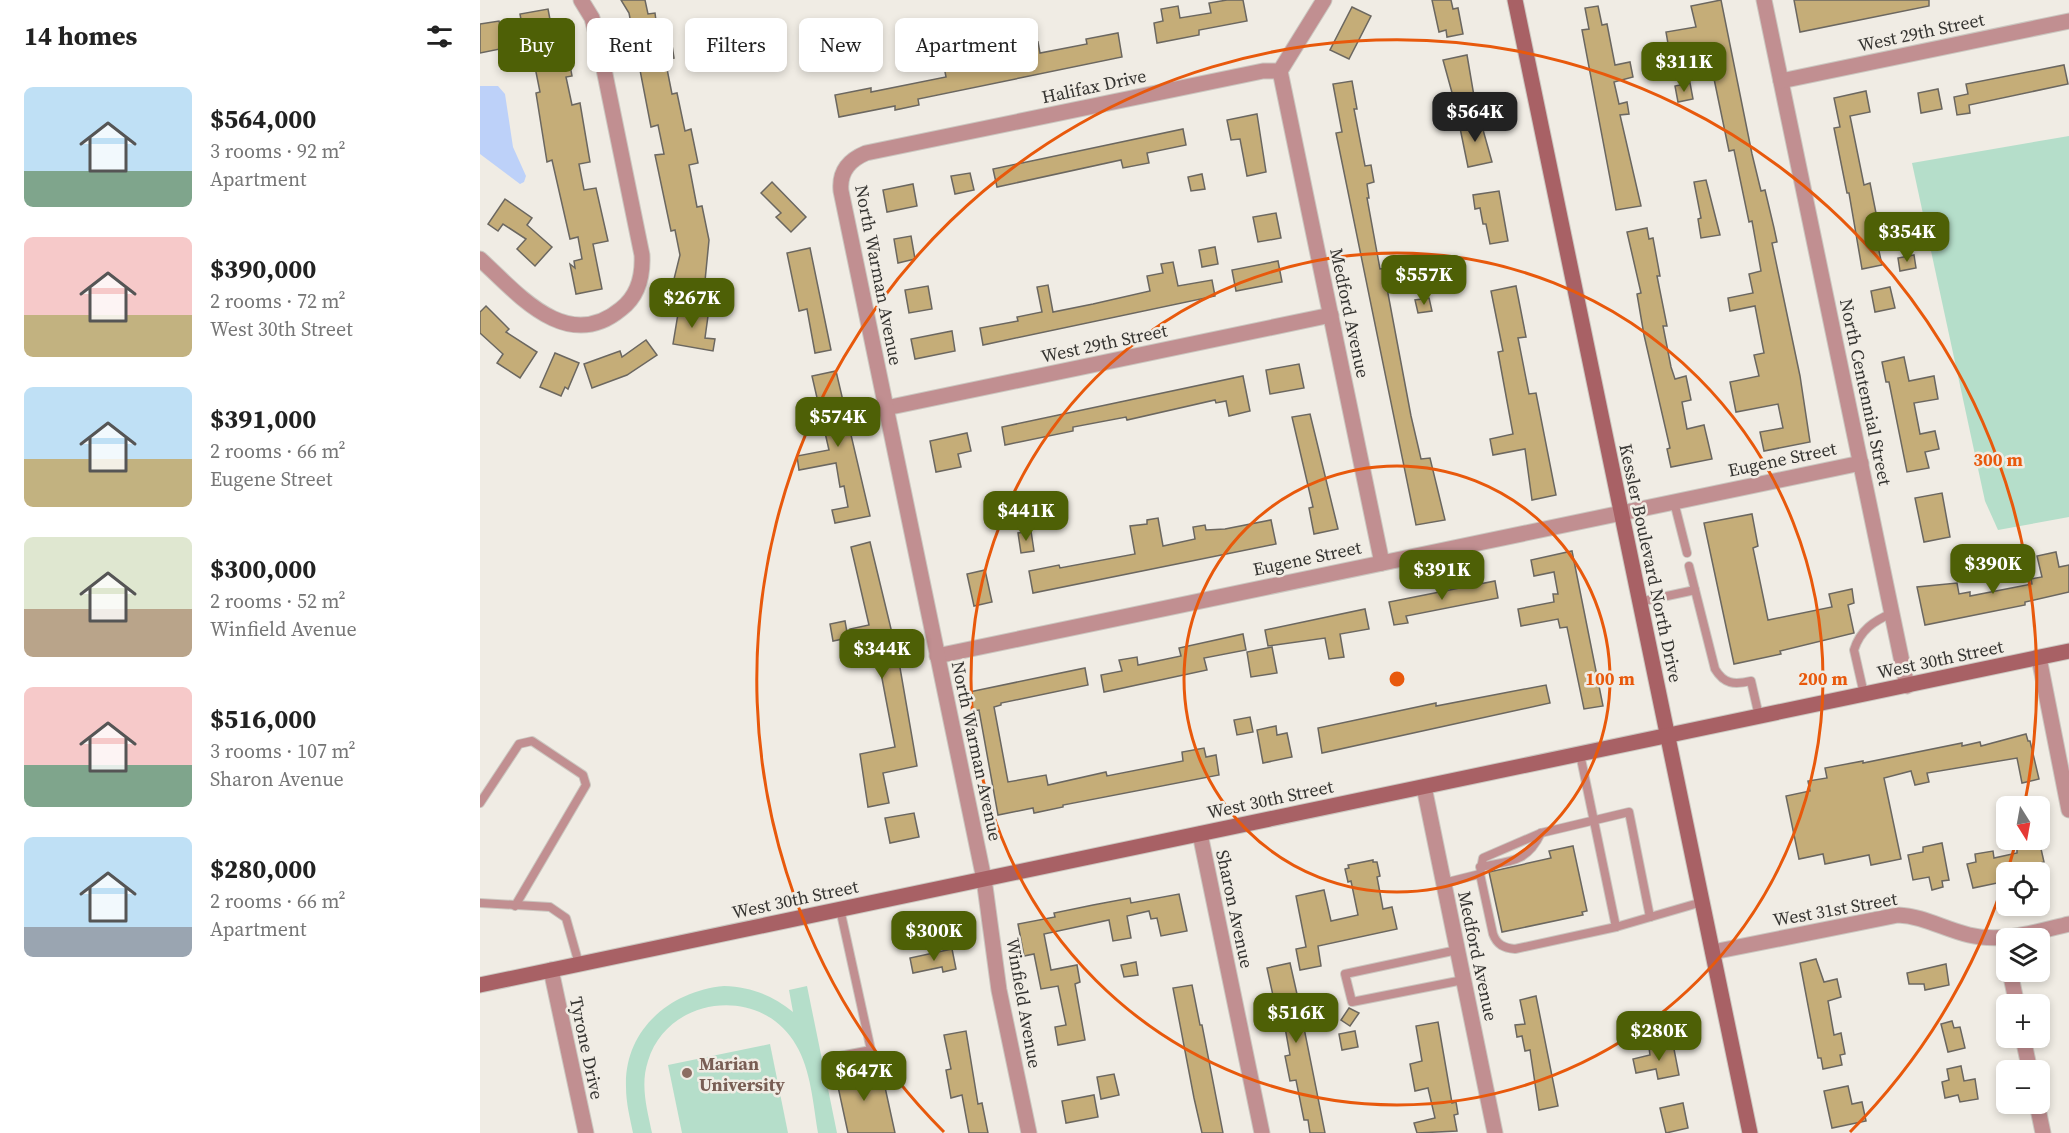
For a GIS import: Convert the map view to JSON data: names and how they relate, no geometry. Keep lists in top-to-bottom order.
{
  "streets": {
    "main road": ["Kessler Boulevard North Drive", "West 30th Street"],
    "street": [
      "West 29th Street",
      "Halifax Drive",
      "North Warman Avenue",
      "Medford Avenue",
      "North Centennial Street",
      "Eugene Street",
      "Sharon Avenue",
      "West 31st Street",
      "Winfield Avenue",
      "Tyrone Drive"
    ]
  },
  "crossings": [
    ["West 29th Street", "North Warman Avenue"],
    ["West 29th Street", "Medford Avenue"],
    ["West 29th Street", "North Centennial Street"],
    ["Halifax Drive", "North Warman Avenue"],
    ["Halifax Drive", "Medford Avenue"],
    ["North Warman Avenue", "Eugene Street"],
    ["North Warman Avenue", "West 30th Street"],
    ["North Warman Avenue", "Winfield Avenue"],
    ["Medford Avenue", "Eugene Street"],
    ["Medford Avenue", "West 30th Street"],
    ["North Centennial Street", "Eugene Street"],
    ["North Centennial Street", "West 30th Street"],
    ["Eugene Street", "Kessler Boulevard North Drive"],
    ["Kessler Boulevard North Drive", "West 30th Street"],
    ["Kessler Boulevard North Drive", "West 31st Street"],
    ["West 30th Street", "Sharon Avenue"],
    ["West 30th Street", "Winfield Avenue"],
    ["West 30th Street", "Tyrone Drive"]
  ],
  "places": ["Marian University"],
  "north": "bottom",
  "page": {
    "heading": "14 homes",
    "chip": [
      "Buy",
      "Rent",
      "Filters",
      "New",
      "Apartment"
    ],
    "price": [
      "$311K",
      "$564K",
      "$354K",
      "$557K",
      "$267K",
      "$574K",
      "$441K",
      "$390K",
      "$391K",
      "$344K",
      "$300K",
      "$516K",
      "$280K",
      "$647K"
    ],
    "list": [
      {
        "name": "$564,000",
        "note": "3 rooms · 92 m² · Apartment"
      },
      {
        "name": "$390,000",
        "note": "2 rooms · 72 m² · West 30th Street"
      },
      {
        "name": "$391,000",
        "note": "2 rooms · 66 m² · Eugene Street"
      },
      {
        "name": "$300,000",
        "note": "2 rooms · 52 m² · Winfield Avenue"
      },
      {
        "name": "$516,000",
        "note": "3 rooms · 107 m² · Sharon Avenue"
      },
      {
        "name": "$280,000",
        "note": "2 rooms · 66 m² · Apartment"
      }
    ],
    "map_buttons": ["+", "−"]
  },
  "rings": ["300 m", "100 m", "200 m"]
}
